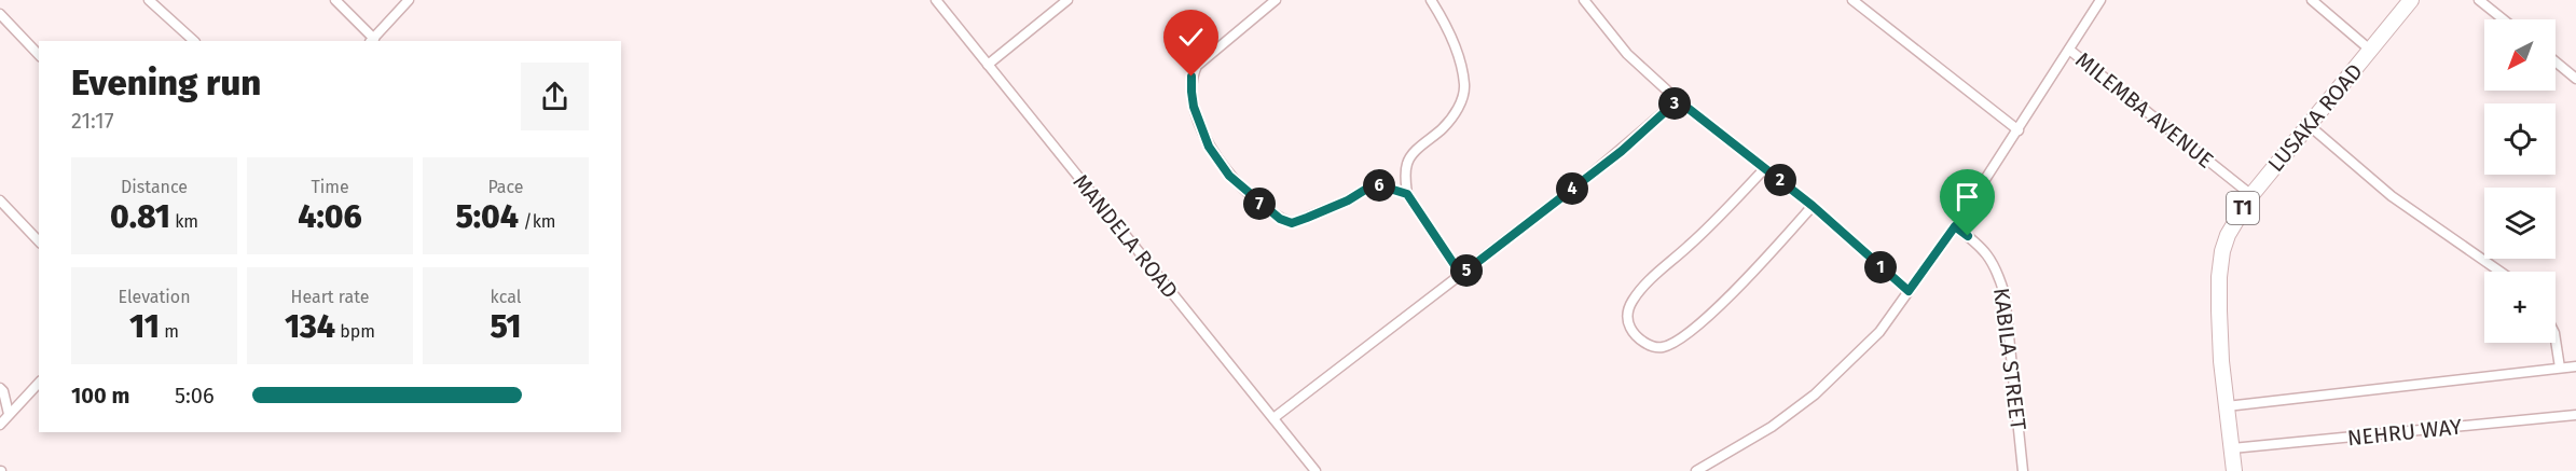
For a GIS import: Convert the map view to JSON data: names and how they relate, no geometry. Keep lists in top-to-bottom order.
{
  "streets": {
    "highway": ["LUSAKA ROAD", "T1"],
    "street": [
      "MILEMBA AVENUE",
      "MANDELA ROAD",
      "KABILA STREET",
      "NEHRU WAY"
    ]
  },
  "crossings": [
    ["MILEMBA AVENUE", "LUSAKA ROAD"],
    ["LUSAKA ROAD", "NEHRU WAY"]
  ],
  "north": "bottom left",
  "page": {
    "map_buttons": "+",
    "heading": ["Evening run", "21:17"],
    "pins": [
      "3",
      "2",
      "6",
      "4",
      "7",
      "1",
      "5"
    ],
    "stats": [
      ["Distance", "0.81 km"],
      ["Time", "4:06"],
      ["Pace", "5:04 /km"],
      ["Elevation", "11 m"],
      ["Heart rate", "134 bpm"],
      ["kcal", "51"]
    ],
    "list": [
      {
        "name": "100 m",
        "note": "5:06"
      }
    ]
  }
}
